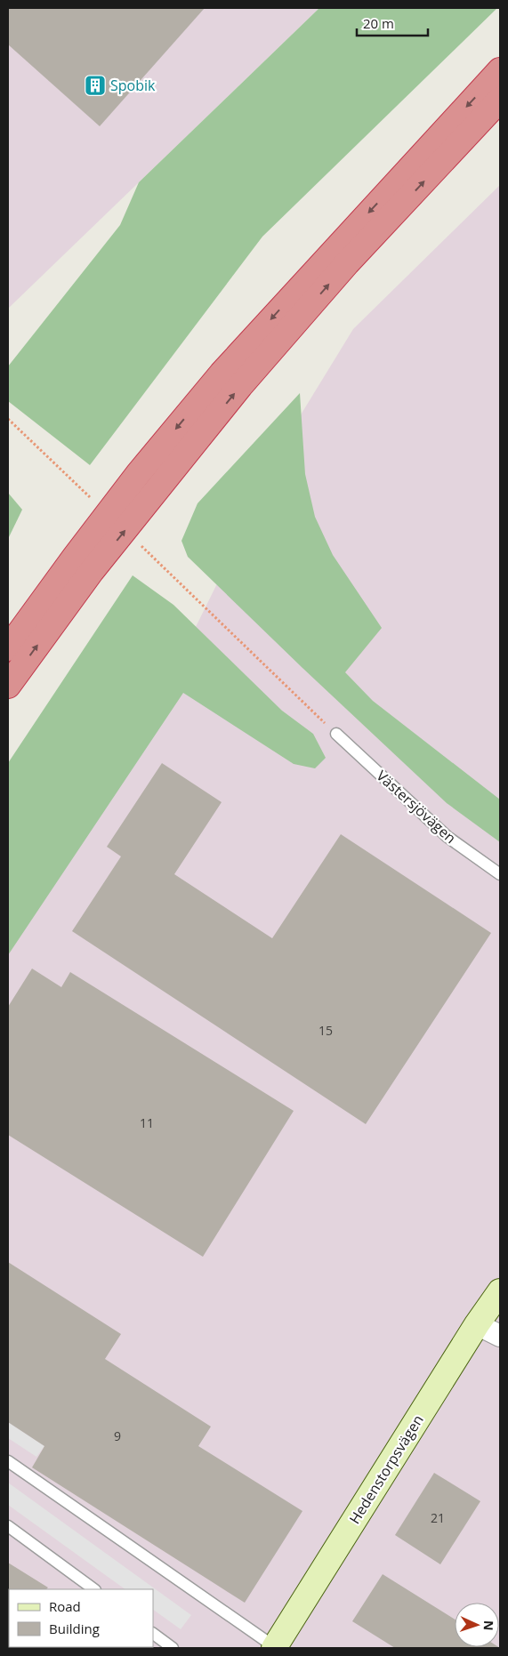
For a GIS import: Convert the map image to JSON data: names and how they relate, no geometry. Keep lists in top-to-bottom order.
{
  "streets": {
    "street": ["Hedenstorpsvägen"],
    "lane": ["Västersjövägen"]
  },
  "places": {
    "building": ["Spobik"]
  },
  "house_numbers": [
    "15",
    "11",
    "9",
    "21"
  ],
  "legend": ["Road", "Building"],
  "scale_bar": "20 m",
  "north": "right"
}
